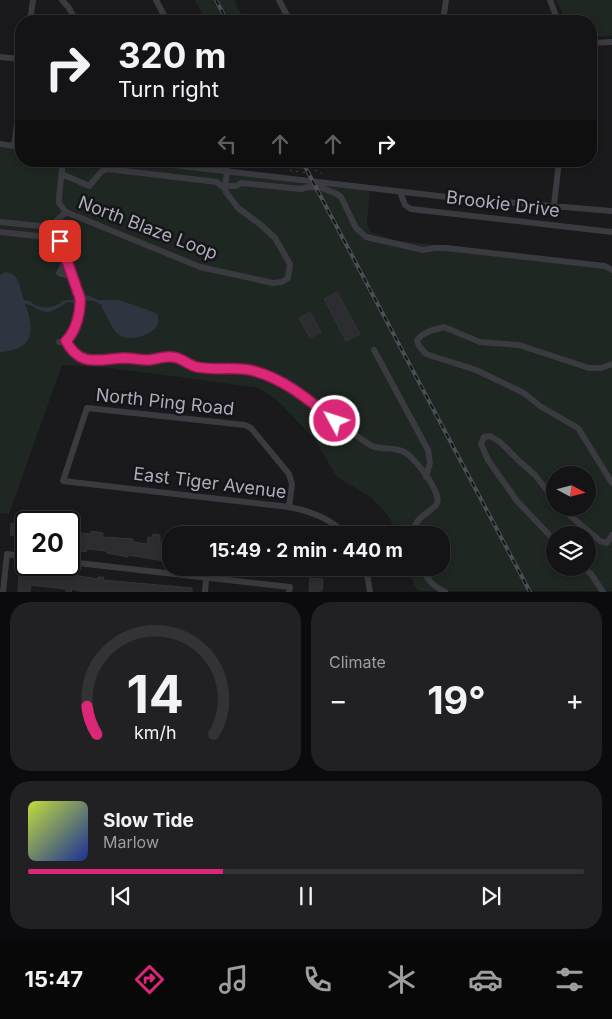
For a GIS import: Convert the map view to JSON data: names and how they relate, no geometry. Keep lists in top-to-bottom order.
{
  "streets": {
    "street": [
      "Brookie Drive",
      "North Blaze Loop",
      "North Ping Road",
      "East Tiger Avenue"
    ]
  },
  "crossings": [
    ["North Ping Road", "East Tiger Avenue"]
  ],
  "north": "right",
  "page": {
    "turn": ["320 m", "Turn right"],
    "limit": "20",
    "trip": "15:49 · 2 min · 440 m",
    "tile": "Climate",
    "heat": ["−", "19°", "+"],
    "song": ["Slow Tide", "Marlow"],
    "tabs": "15:47",
    "gauge": ["14", "km/h"]
  }
}
